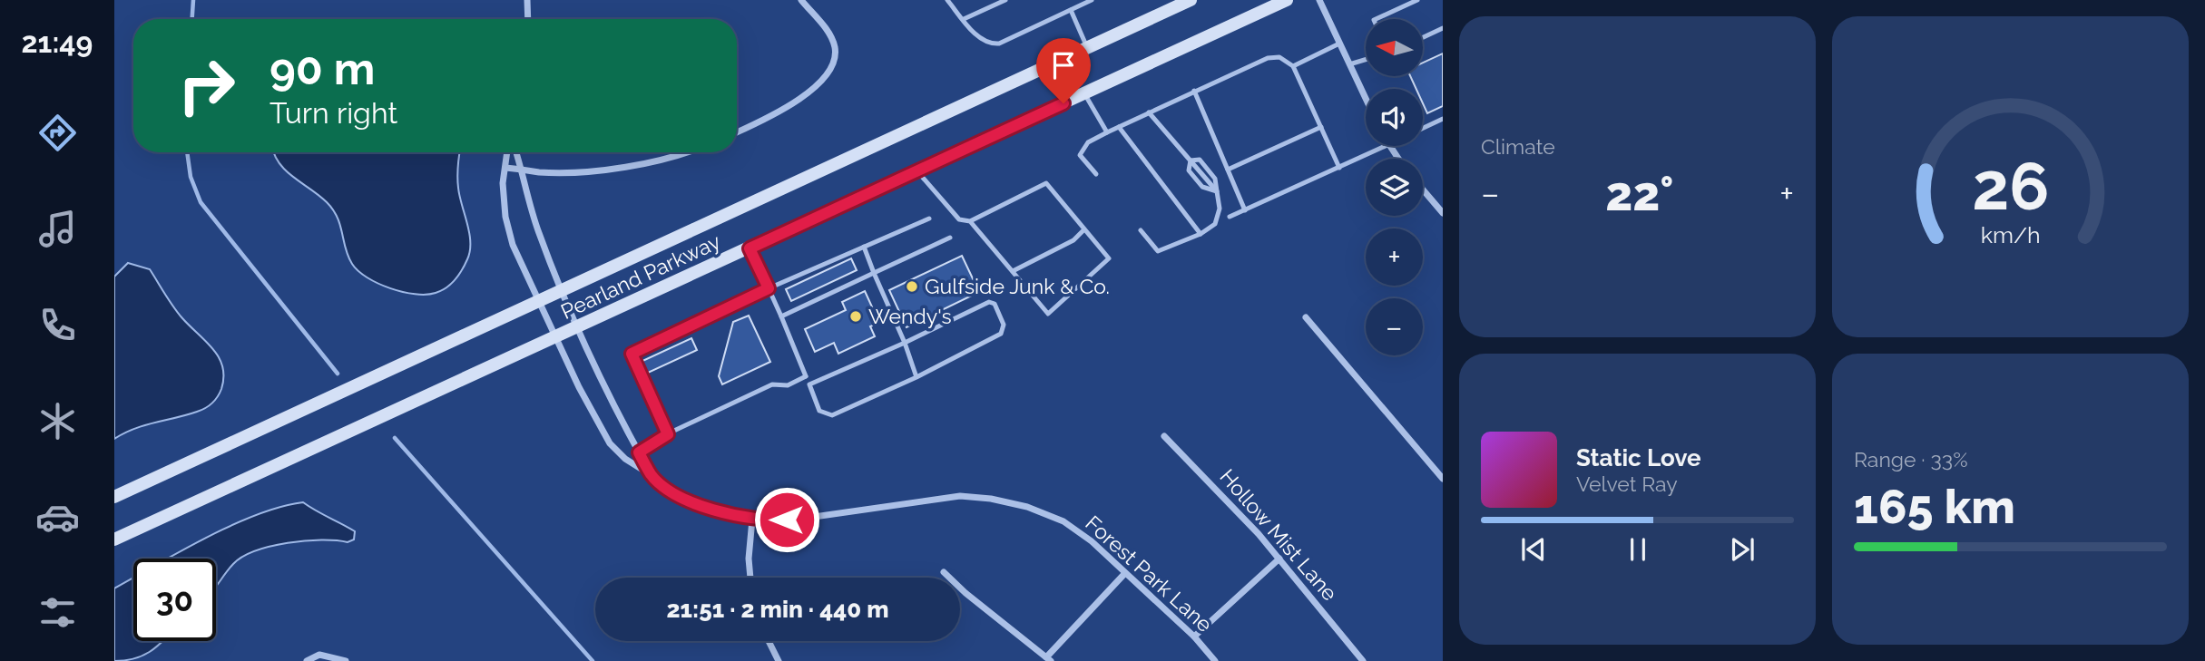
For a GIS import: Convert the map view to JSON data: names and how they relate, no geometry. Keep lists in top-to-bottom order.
{
  "streets": {
    "main road": ["Pearland Parkway"],
    "street": ["Hollow Mist Lane", "Forest Park Lane"]
  },
  "crossings": [
    ["Pearland Parkway", "Forest Park Lane"]
  ],
  "places": ["Gulfside Junk & Co.", "Wendy's"],
  "north": "left",
  "page": {
    "tabs": "21:49",
    "tile": [
      "Climate",
      ["Range · 33%", "165 km"]
    ],
    "map_buttons": ["+", "−"],
    "turn": ["90 m", "Turn right"],
    "heat": ["−", "22°", "+"],
    "song": ["Static Love", "Velvet Ray"],
    "limit": "30",
    "trip": "21:51 · 2 min · 440 m",
    "gauge": ["26", "km/h"]
  }
}
